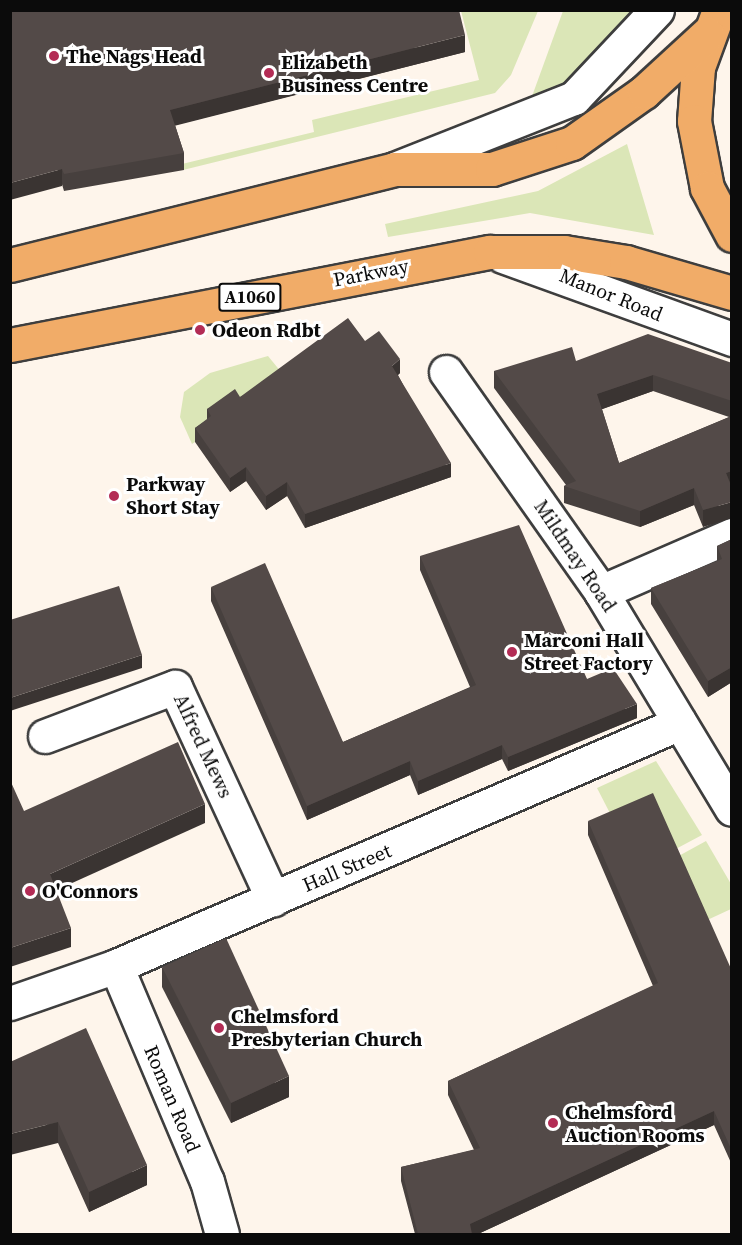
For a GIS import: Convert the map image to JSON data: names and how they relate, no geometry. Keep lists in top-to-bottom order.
{
  "streets": {
    "main road": ["Parkway", "A1060"],
    "street": [
      "Manor Road",
      "Mildmay Road",
      "Alfred Mews",
      "Hall Street",
      "Roman Road"
    ]
  },
  "crossings": [
    ["Parkway", "Manor Road"],
    ["Mildmay Road", "Hall Street"],
    ["Alfred Mews", "Hall Street"],
    ["Hall Street", "Roman Road"]
  ],
  "places": [
    "The Nags Head",
    "Elizabeth Business Centre",
    "Odeon Rdbt",
    "Parkway Short Stay",
    "Marconi Hall Street Factory",
    "O'Connors",
    "Chelmsford Presbyterian Church",
    "Chelmsford Auction Rooms"
  ]
}
